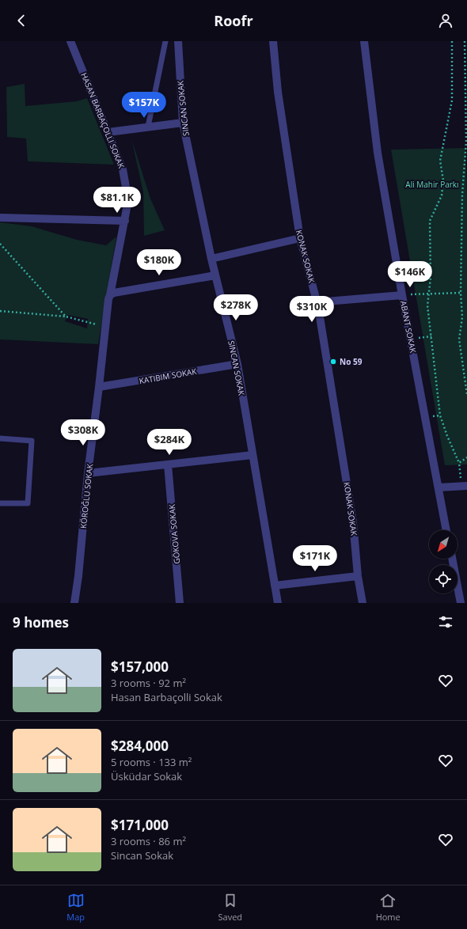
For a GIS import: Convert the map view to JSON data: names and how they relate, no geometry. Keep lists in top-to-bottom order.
{
  "streets": {
    "street": [
      "SINCAN SOKAK",
      "HASAN BARBAÇOLLI SOKAK",
      "KONAK SOKAK",
      "ABANT SOKAK",
      "KATIBIM SOKAK",
      "KÖROĞLU SOKAK",
      "GÖKOVA SOKAK"
    ]
  },
  "crossings": [
    ["SINCAN SOKAK", "KATIBIM SOKAK"],
    ["HASAN BARBAÇOLLI SOKAK", "KÖROĞLU SOKAK"],
    ["KATIBIM SOKAK", "KÖROĞLU SOKAK"]
  ],
  "parks": ["Ali Mahir Parkı"],
  "places": ["No 59"],
  "north": "bottom left",
  "page": {
    "header": "Roofr",
    "price": [
      "$157K",
      "$81.1K",
      "$180K",
      "$146K",
      "$278K",
      "$310K",
      "$308K",
      "$284K",
      "$171K"
    ],
    "heading": "9 homes",
    "list": [
      {
        "name": "$157,000",
        "note": "3 rooms · 92 m² · Hasan Barbaçolli Sokak"
      },
      {
        "name": "$284,000",
        "note": "5 rooms · 133 m² · Üsküdar Sokak"
      },
      {
        "name": "$171,000",
        "note": "3 rooms · 86 m² · Sincan Sokak"
      }
    ],
    "tabs": ["Map", "Saved", "Home"]
  }
}
